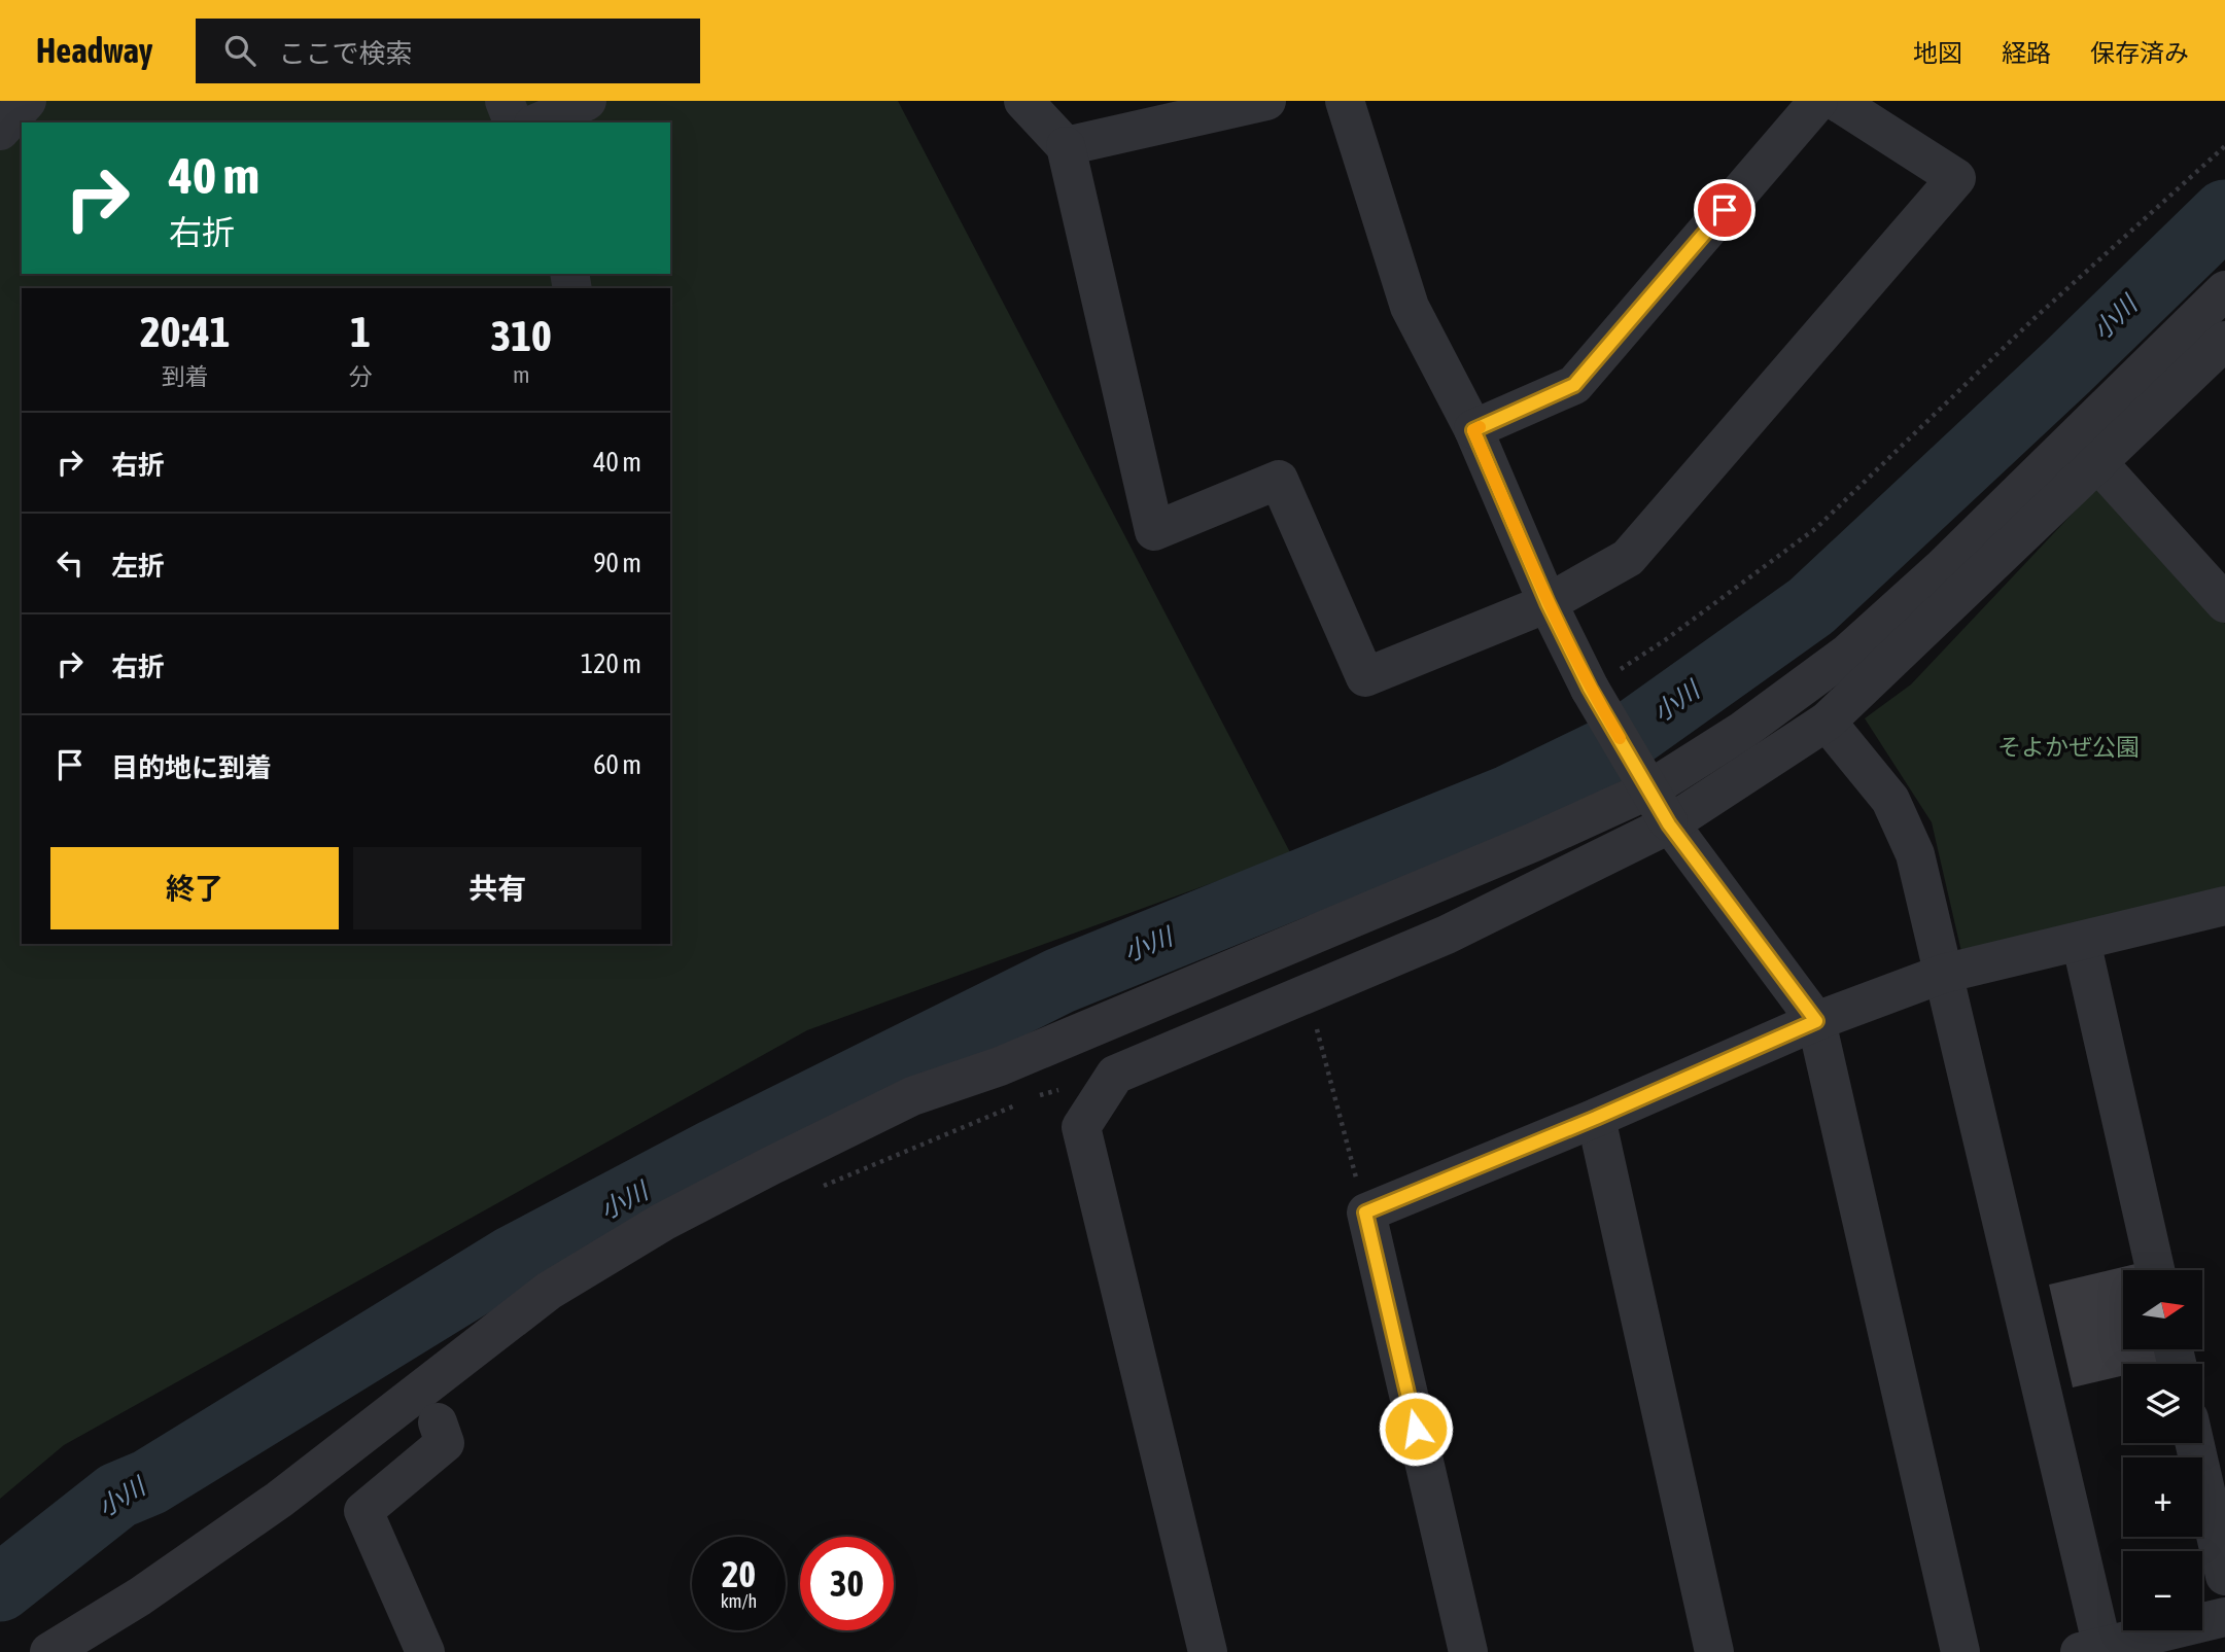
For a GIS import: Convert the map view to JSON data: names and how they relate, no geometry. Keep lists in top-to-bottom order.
{
  "water": ["小川"],
  "parks": ["そよかぜ公園"],
  "north": "right",
  "page": {
    "header": "Headway",
    "search": "ここで検索",
    "nav": ["地図", "経路", "保存済み"],
    "turn": ["40 m", "右折"],
    "eta": [
      "20:41",
      "到着",
      "1",
      "分",
      "310",
      "m"
    ],
    "list": [
      {
        "name": "右折",
        "value": "40 m"
      },
      {
        "name": "左折",
        "value": "90 m"
      },
      {
        "name": "右折",
        "value": "120 m"
      },
      {
        "name": "目的地に到着",
        "value": "60 m"
      }
    ],
    "buttons": ["終了", "共有"],
    "map_buttons": ["+", "−"],
    "speed": "20 km/h",
    "limit": "30"
  }
}
